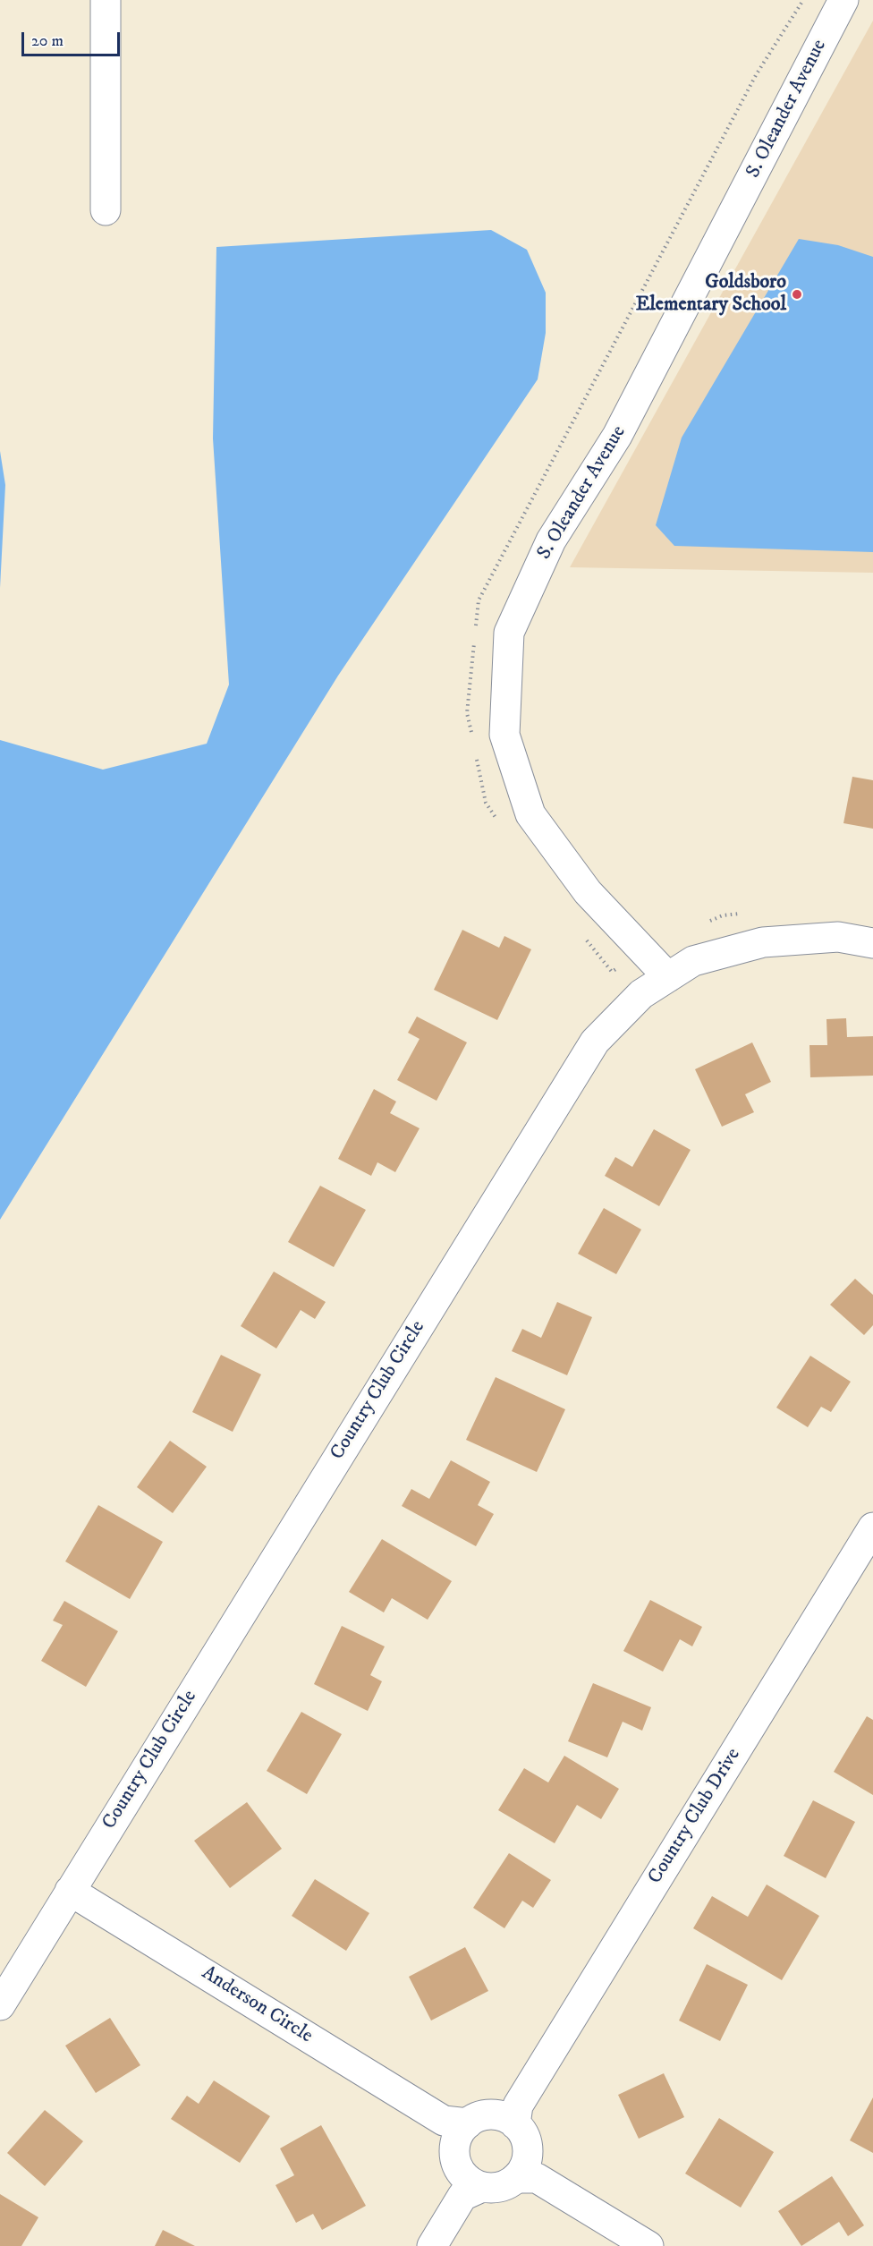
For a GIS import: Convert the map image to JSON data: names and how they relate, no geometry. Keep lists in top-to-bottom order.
{
  "streets": {
    "street": [
      "S. Oleander Avenue",
      "Country Club Circle",
      "Country Club Drive",
      "Anderson Circle"
    ]
  },
  "crossings": [
    ["S. Oleander Avenue", "Country Club Circle"],
    ["Country Club Circle", "Anderson Circle"],
    ["Country Club Drive", "Anderson Circle"]
  ],
  "places": ["Goldsboro Elementary School"],
  "scale_bar": "20 m"
}
